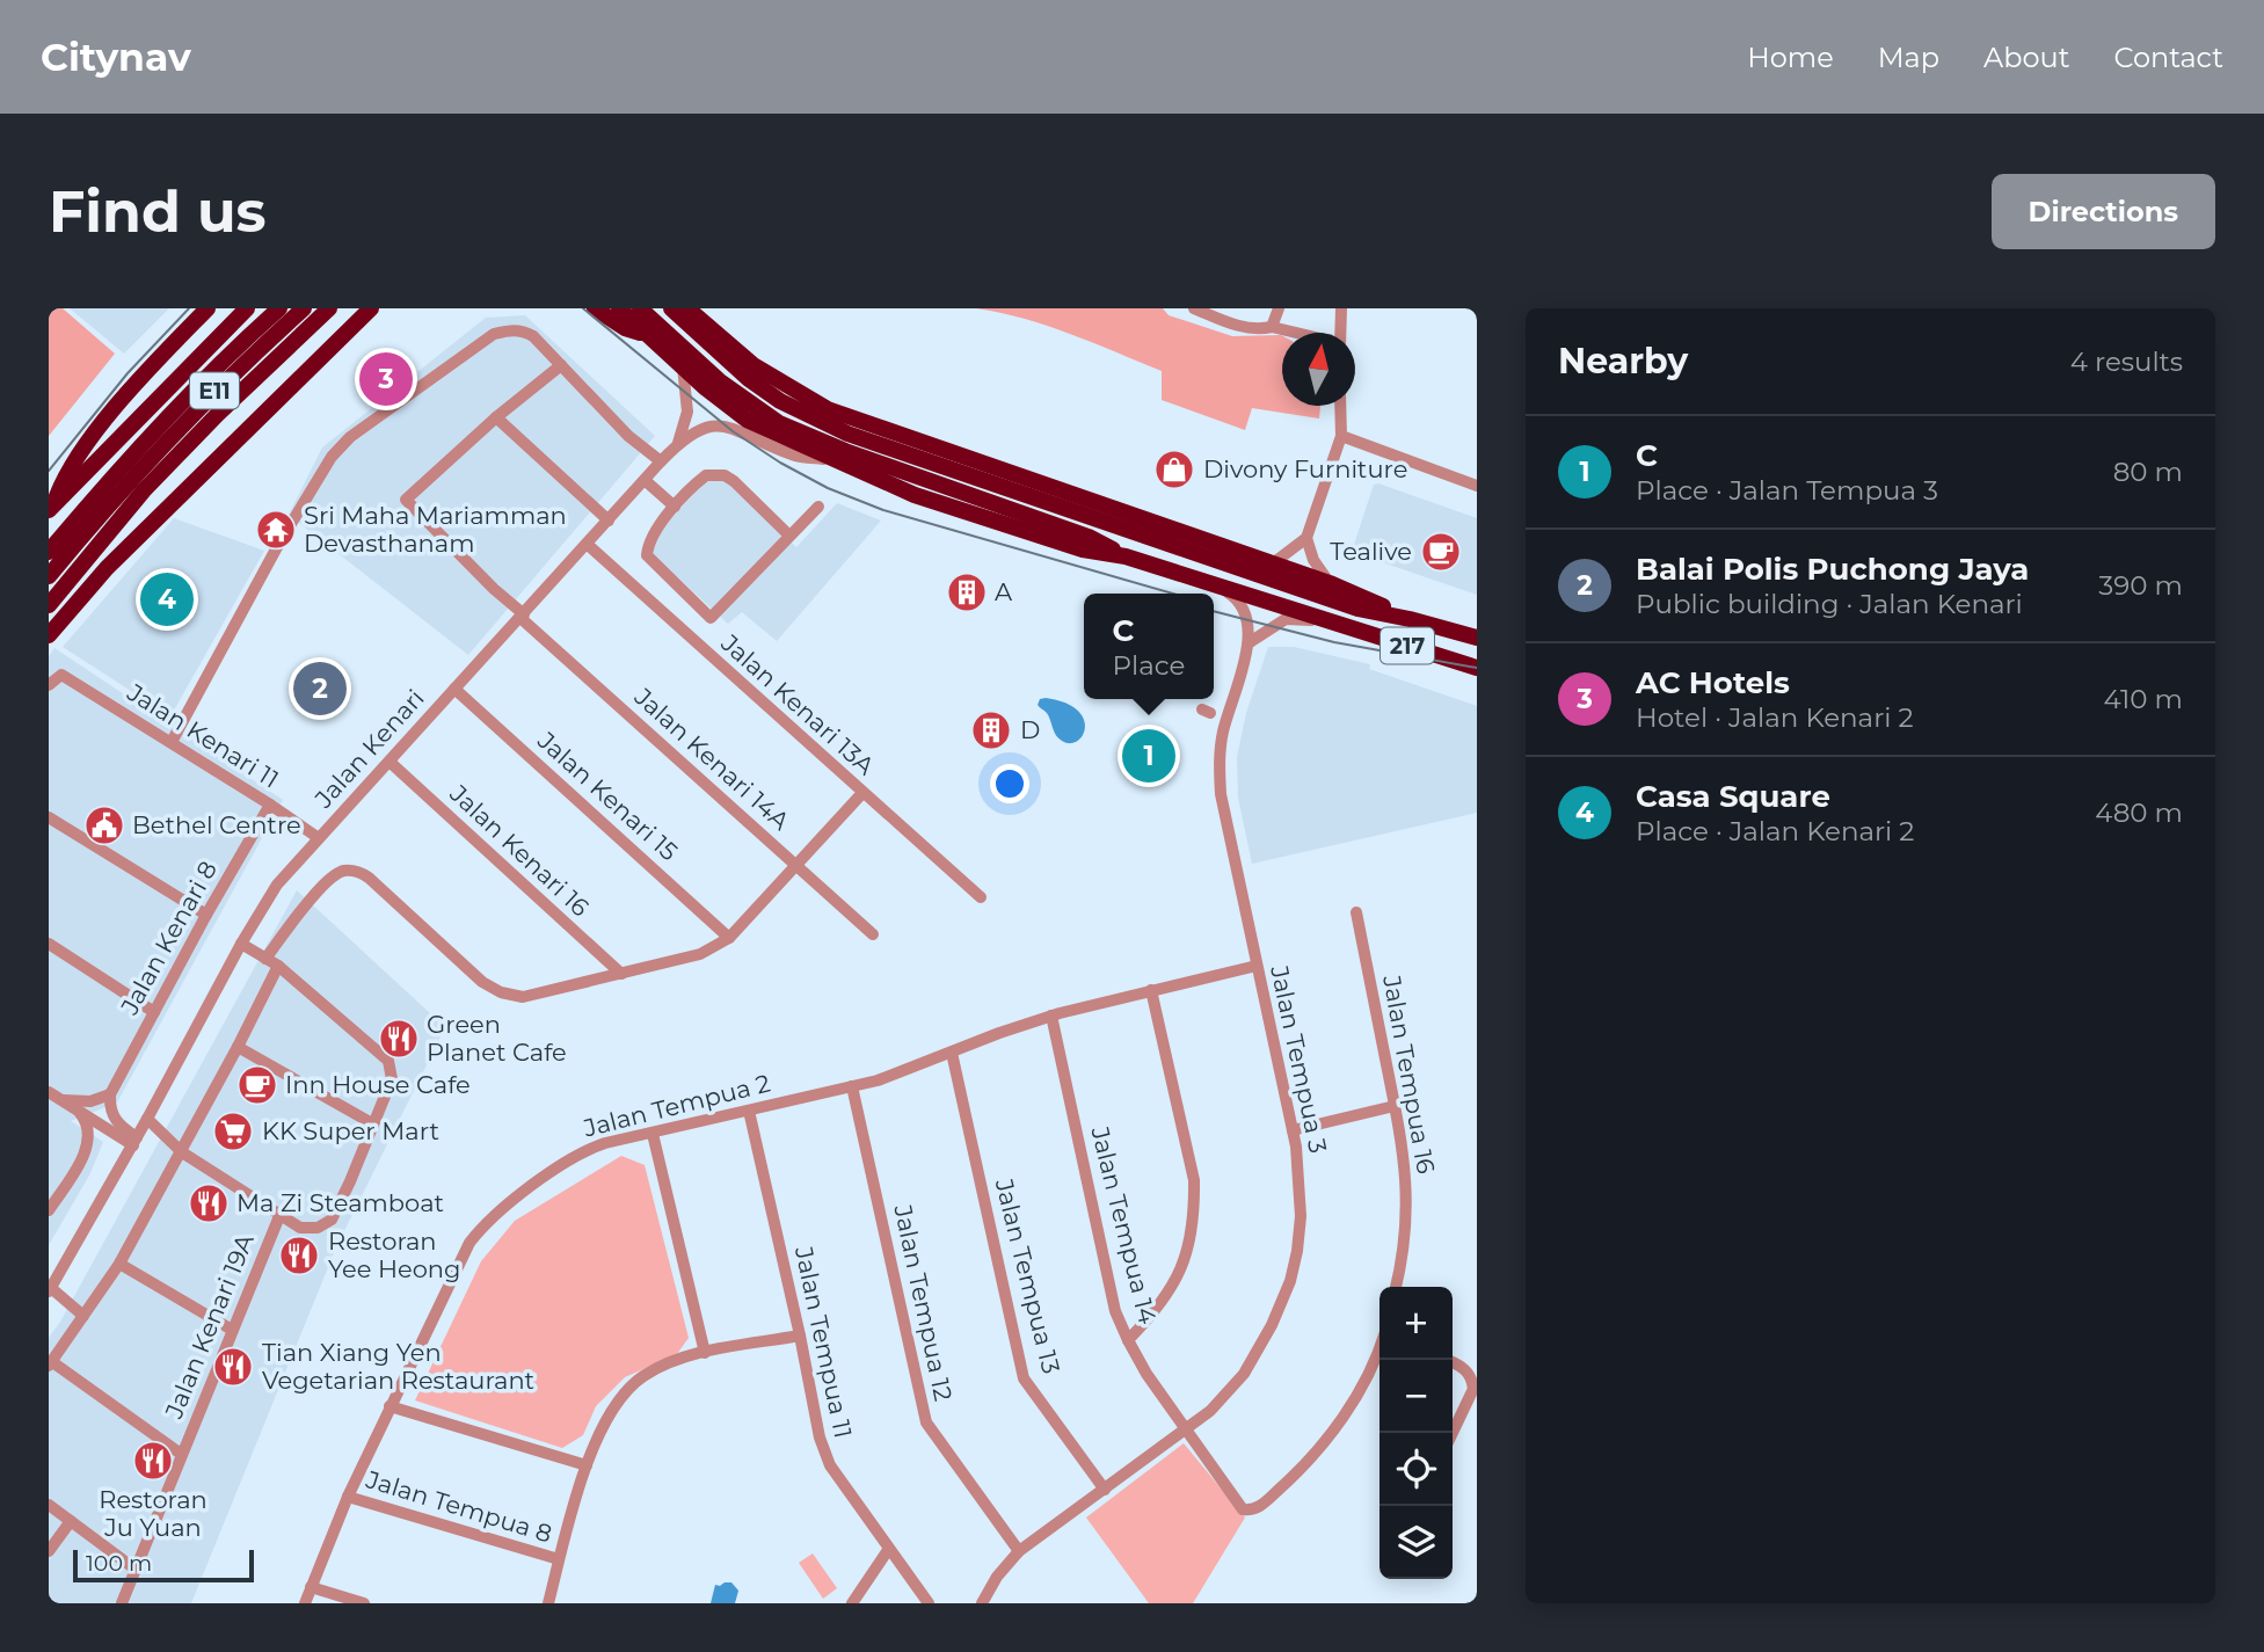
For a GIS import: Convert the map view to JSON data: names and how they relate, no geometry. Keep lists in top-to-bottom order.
{
  "streets": {
    "highway": ["E11", "217"],
    "street": [
      "Jalan Kenari 13A",
      "Jalan Kenari 11",
      "Jalan Kenari",
      "Jalan Kenari 14A",
      "Jalan Kenari 15",
      "Jalan Kenari 16",
      "Jalan Kenari 8",
      "Jalan Tempua 3",
      "Jalan Tempua 16",
      "Jalan Tempua 2",
      "Jalan Tempua 14",
      "Jalan Tempua 13",
      "Jalan Tempua 12",
      "Jalan Kenari 19A",
      "Jalan Tempua 11",
      "Jalan Tempua 8"
    ]
  },
  "crossings": [
    ["217", "Jalan Tempua 3"],
    ["Jalan Kenari 13A", "Jalan Kenari"],
    ["Jalan Kenari 11", "Jalan Kenari"],
    ["Jalan Kenari 11", "Jalan Kenari 8"],
    ["Jalan Kenari", "Jalan Kenari 14A"],
    ["Jalan Kenari", "Jalan Kenari 15"],
    ["Jalan Kenari", "Jalan Kenari 16"],
    ["Jalan Tempua 3", "Jalan Tempua 2"],
    ["Jalan Tempua 3", "Jalan Tempua 14"],
    ["Jalan Tempua 3", "Jalan Tempua 13"],
    ["Jalan Tempua 3", "Jalan Tempua 12"],
    ["Jalan Tempua 2", "Jalan Tempua 14"],
    ["Jalan Tempua 2", "Jalan Tempua 13"],
    ["Jalan Tempua 2", "Jalan Tempua 12"],
    ["Jalan Tempua 2", "Jalan Tempua 11"],
    ["Jalan Tempua 2", "Jalan Tempua 8"]
  ],
  "places": {
    "shop": ["Divony Furniture"],
    "temple": ["Sri Maha Mariamman Devasthanam"],
    "cafe": ["Tealive", "Inn House Cafe"],
    "building": ["A", "D"],
    "public building": ["Bethel Centre"],
    "restaurant": [
      "Green Planet Cafe",
      "Ma Zi Steamboat",
      "Restoran Yee Heong",
      "Tian Xiang Yen Vegetarian Restaurant",
      "Restoran Ju Yuan"
    ],
    "supermarket": ["KK Super Mart"]
  },
  "scale_bar": "100 m",
  "north": "top",
  "page": {
    "header": "Citynav",
    "nav": [
      "Home",
      "Map",
      "About",
      "Contact"
    ],
    "buttons": "Directions",
    "title": "Find us",
    "heading": ["Nearby", "4 results"],
    "pins": [
      "3",
      "4",
      "2",
      "1"
    ],
    "list": [
      {
        "mark": "1",
        "name": "C",
        "note": "Place · Jalan Tempua 3",
        "value": "80 m"
      },
      {
        "mark": "2",
        "name": "Balai Polis Puchong Jaya",
        "note": "Public building · Jalan Kenari",
        "value": "390 m"
      },
      {
        "mark": "3",
        "name": "AC Hotels",
        "note": "Hotel · Jalan Kenari 2",
        "value": "410 m"
      },
      {
        "mark": "4",
        "name": "Casa Square",
        "note": "Place · Jalan Kenari 2",
        "value": "480 m"
      }
    ],
    "popup": ["C", "Place"],
    "map_buttons": ["+", "−"],
    "scale": "100 m"
  }
}
